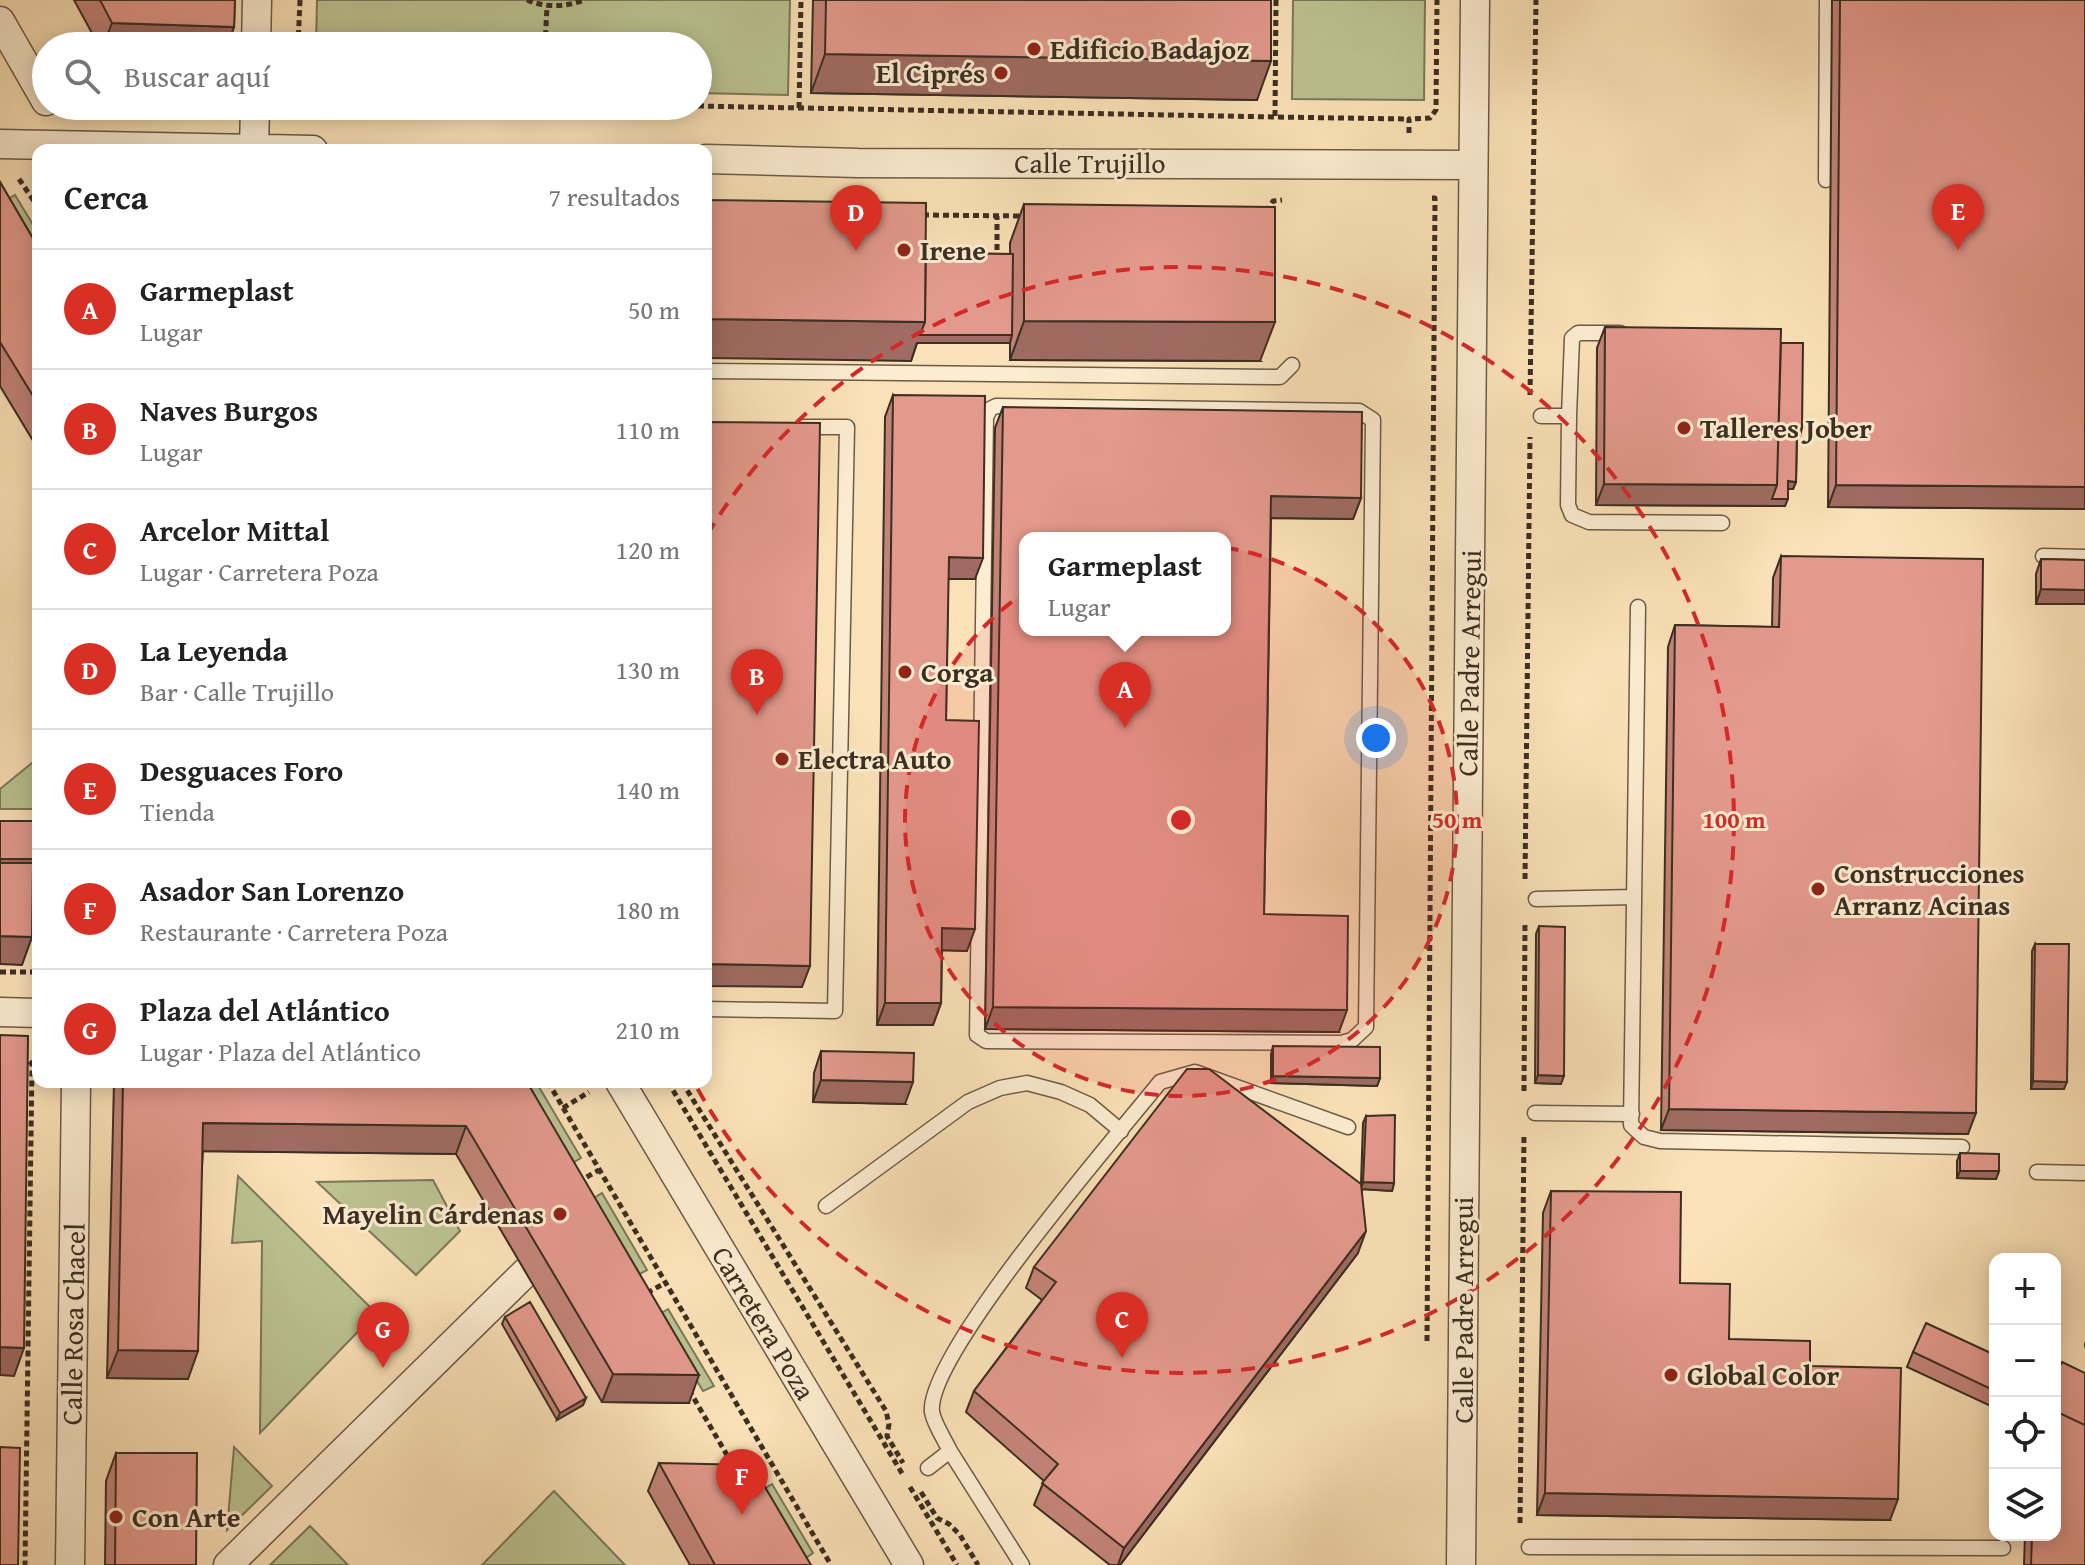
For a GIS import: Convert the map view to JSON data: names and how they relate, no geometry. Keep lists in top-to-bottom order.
{
  "streets": {
    "street": [
      "Calle Trujillo",
      "Calle Padre Arregui",
      "Carretera Poza",
      "Calle Rosa Chacel"
    ]
  },
  "crossings": [
    ["Calle Trujillo", "Calle Padre Arregui"]
  ],
  "places": [
    "Edificio Badajoz",
    "El Ciprés",
    "Irene",
    "Talleres Jober",
    "Corga",
    "Electra Auto",
    "Construcciones Arranz Acinas",
    "Mayelin Cárdenas",
    "Global Color",
    "Con Arte"
  ],
  "page": {
    "search": "Buscar aquí",
    "heading": ["Cerca", "7 resultados"],
    "pins": [
      "E",
      "D",
      "B",
      "A",
      "C",
      "G",
      "F"
    ],
    "list": [
      {
        "mark": "A",
        "name": "Garmeplast",
        "note": "Lugar",
        "value": "50 m"
      },
      {
        "mark": "B",
        "name": "Naves Burgos",
        "note": "Lugar",
        "value": "110 m"
      },
      {
        "mark": "C",
        "name": "Arcelor Mittal",
        "note": "Lugar · Carretera Poza",
        "value": "120 m"
      },
      {
        "mark": "D",
        "name": "La Leyenda",
        "note": "Bar · Calle Trujillo",
        "value": "130 m"
      },
      {
        "mark": "E",
        "name": "Desguaces Foro",
        "note": "Tienda",
        "value": "140 m"
      },
      {
        "mark": "F",
        "name": "Asador San Lorenzo",
        "note": "Restaurante · Carretera Poza",
        "value": "180 m"
      },
      {
        "mark": "G",
        "name": "Plaza del Atlántico",
        "note": "Lugar · Plaza del Atlántico",
        "value": "210 m"
      }
    ],
    "popup": ["Garmeplast", "Lugar"],
    "map_buttons": ["+", "−"]
  },
  "rings": ["50 m", "100 m"]
}
